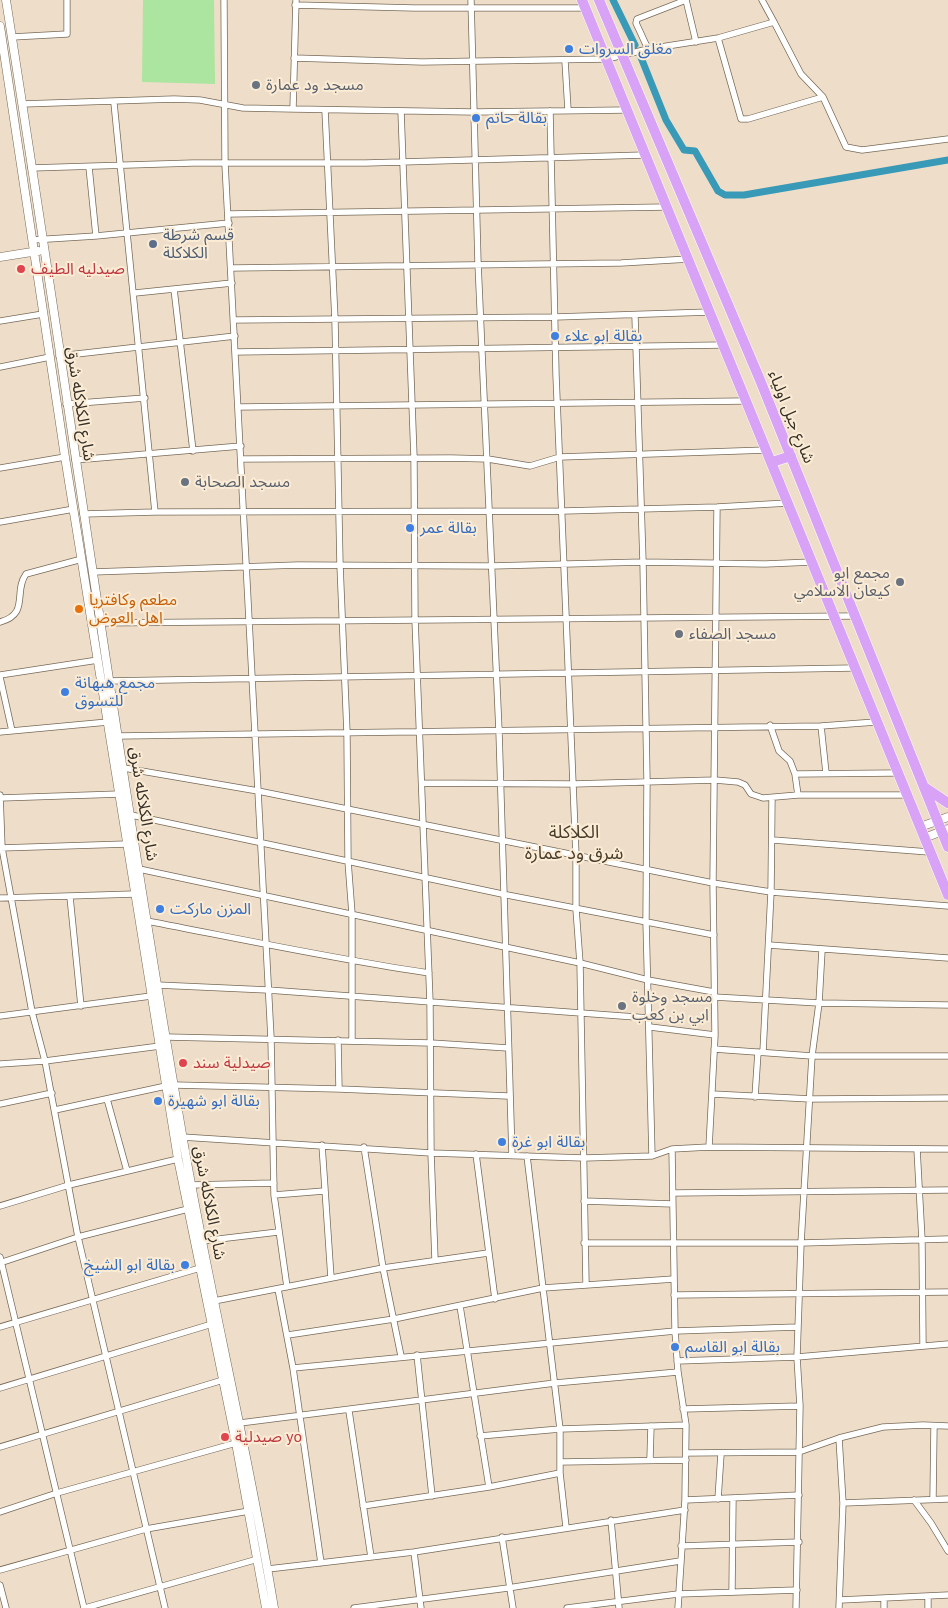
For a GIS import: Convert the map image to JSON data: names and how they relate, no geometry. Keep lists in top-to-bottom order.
{
  "streets": {
    "highway": ["شارع جبل اولياء"],
    "street": ["شارع الكلاكله شرق"]
  },
  "districts": ["الكلاكلة شرق ود عمارة"],
  "places": [
    "مغلق السروات",
    "مسجد ود عمارة",
    "بقالة حاتم",
    "قسم شرطة الكلاكلة",
    "صيدليه الطيف",
    "بقالة ابو علاء",
    "مسجد الصحابة",
    "بقالة عمر",
    "مجمع ابو كيعان الاسلامي",
    "مطعم وكافتريا اهل العوض",
    "مسجد الصفاء",
    "مجمع هبهانة للتسوق",
    "المزن ماركت",
    "مسجد وخلوة ابي بن كعب",
    "صيدلية سند",
    "بقالة ابو شهيرة",
    "بقالة ابو غرة",
    "بقالة ابو الشيخ",
    "بقالة ابو القاسم",
    "صيدلية yo"
  ]
}
